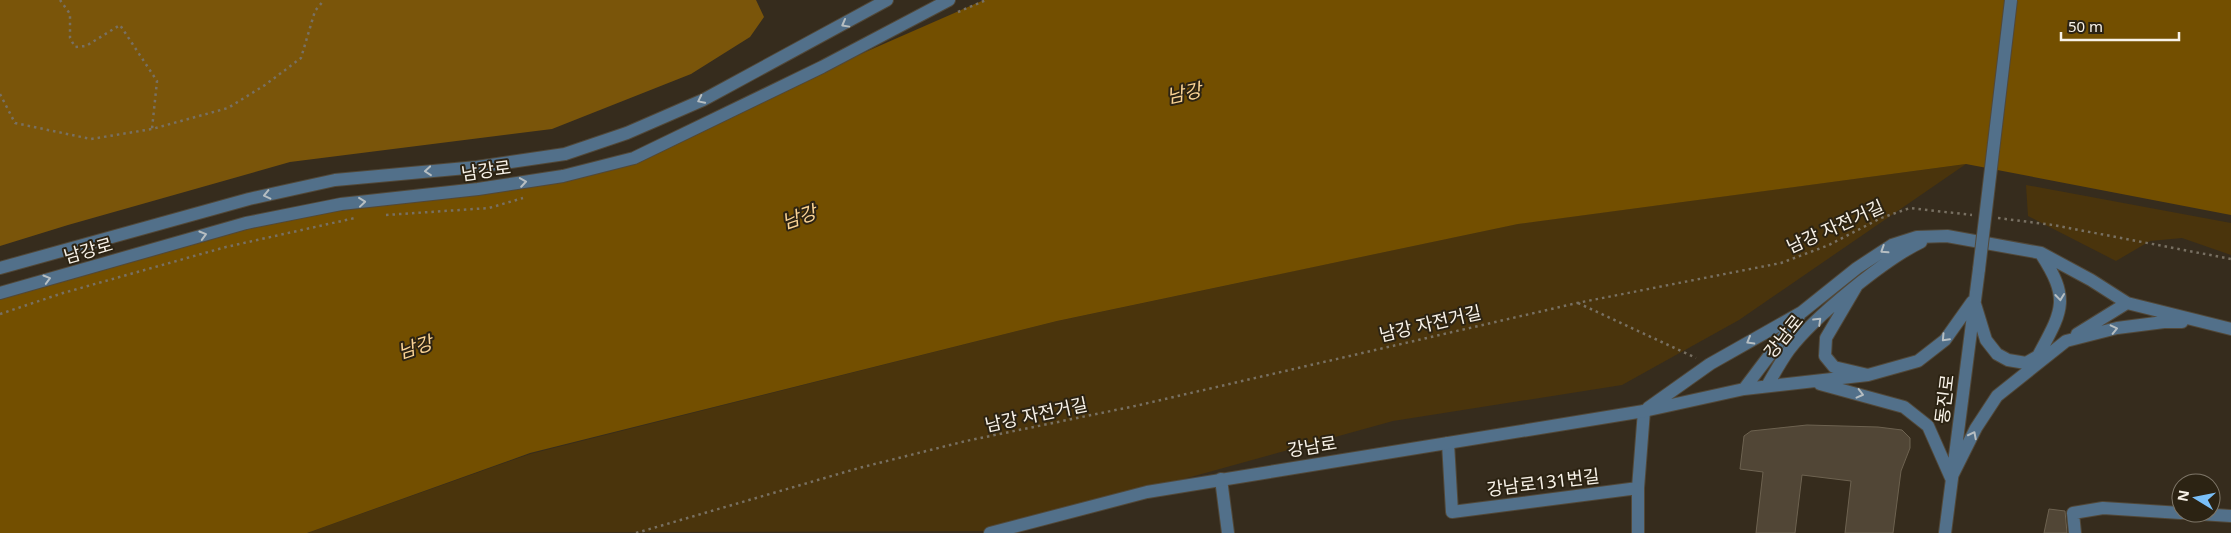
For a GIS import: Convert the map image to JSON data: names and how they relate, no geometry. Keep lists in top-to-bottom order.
{
  "streets": {
    "street": [
      "남강로",
      "강남로",
      "동진로",
      "강남로131번길"
    ],
    "path": ["남강 자전거길"]
  },
  "crossings": [
    ["강남로", "강남로131번길"]
  ],
  "water": ["남강"],
  "scale_bar": "50 m",
  "north": "left"
}
